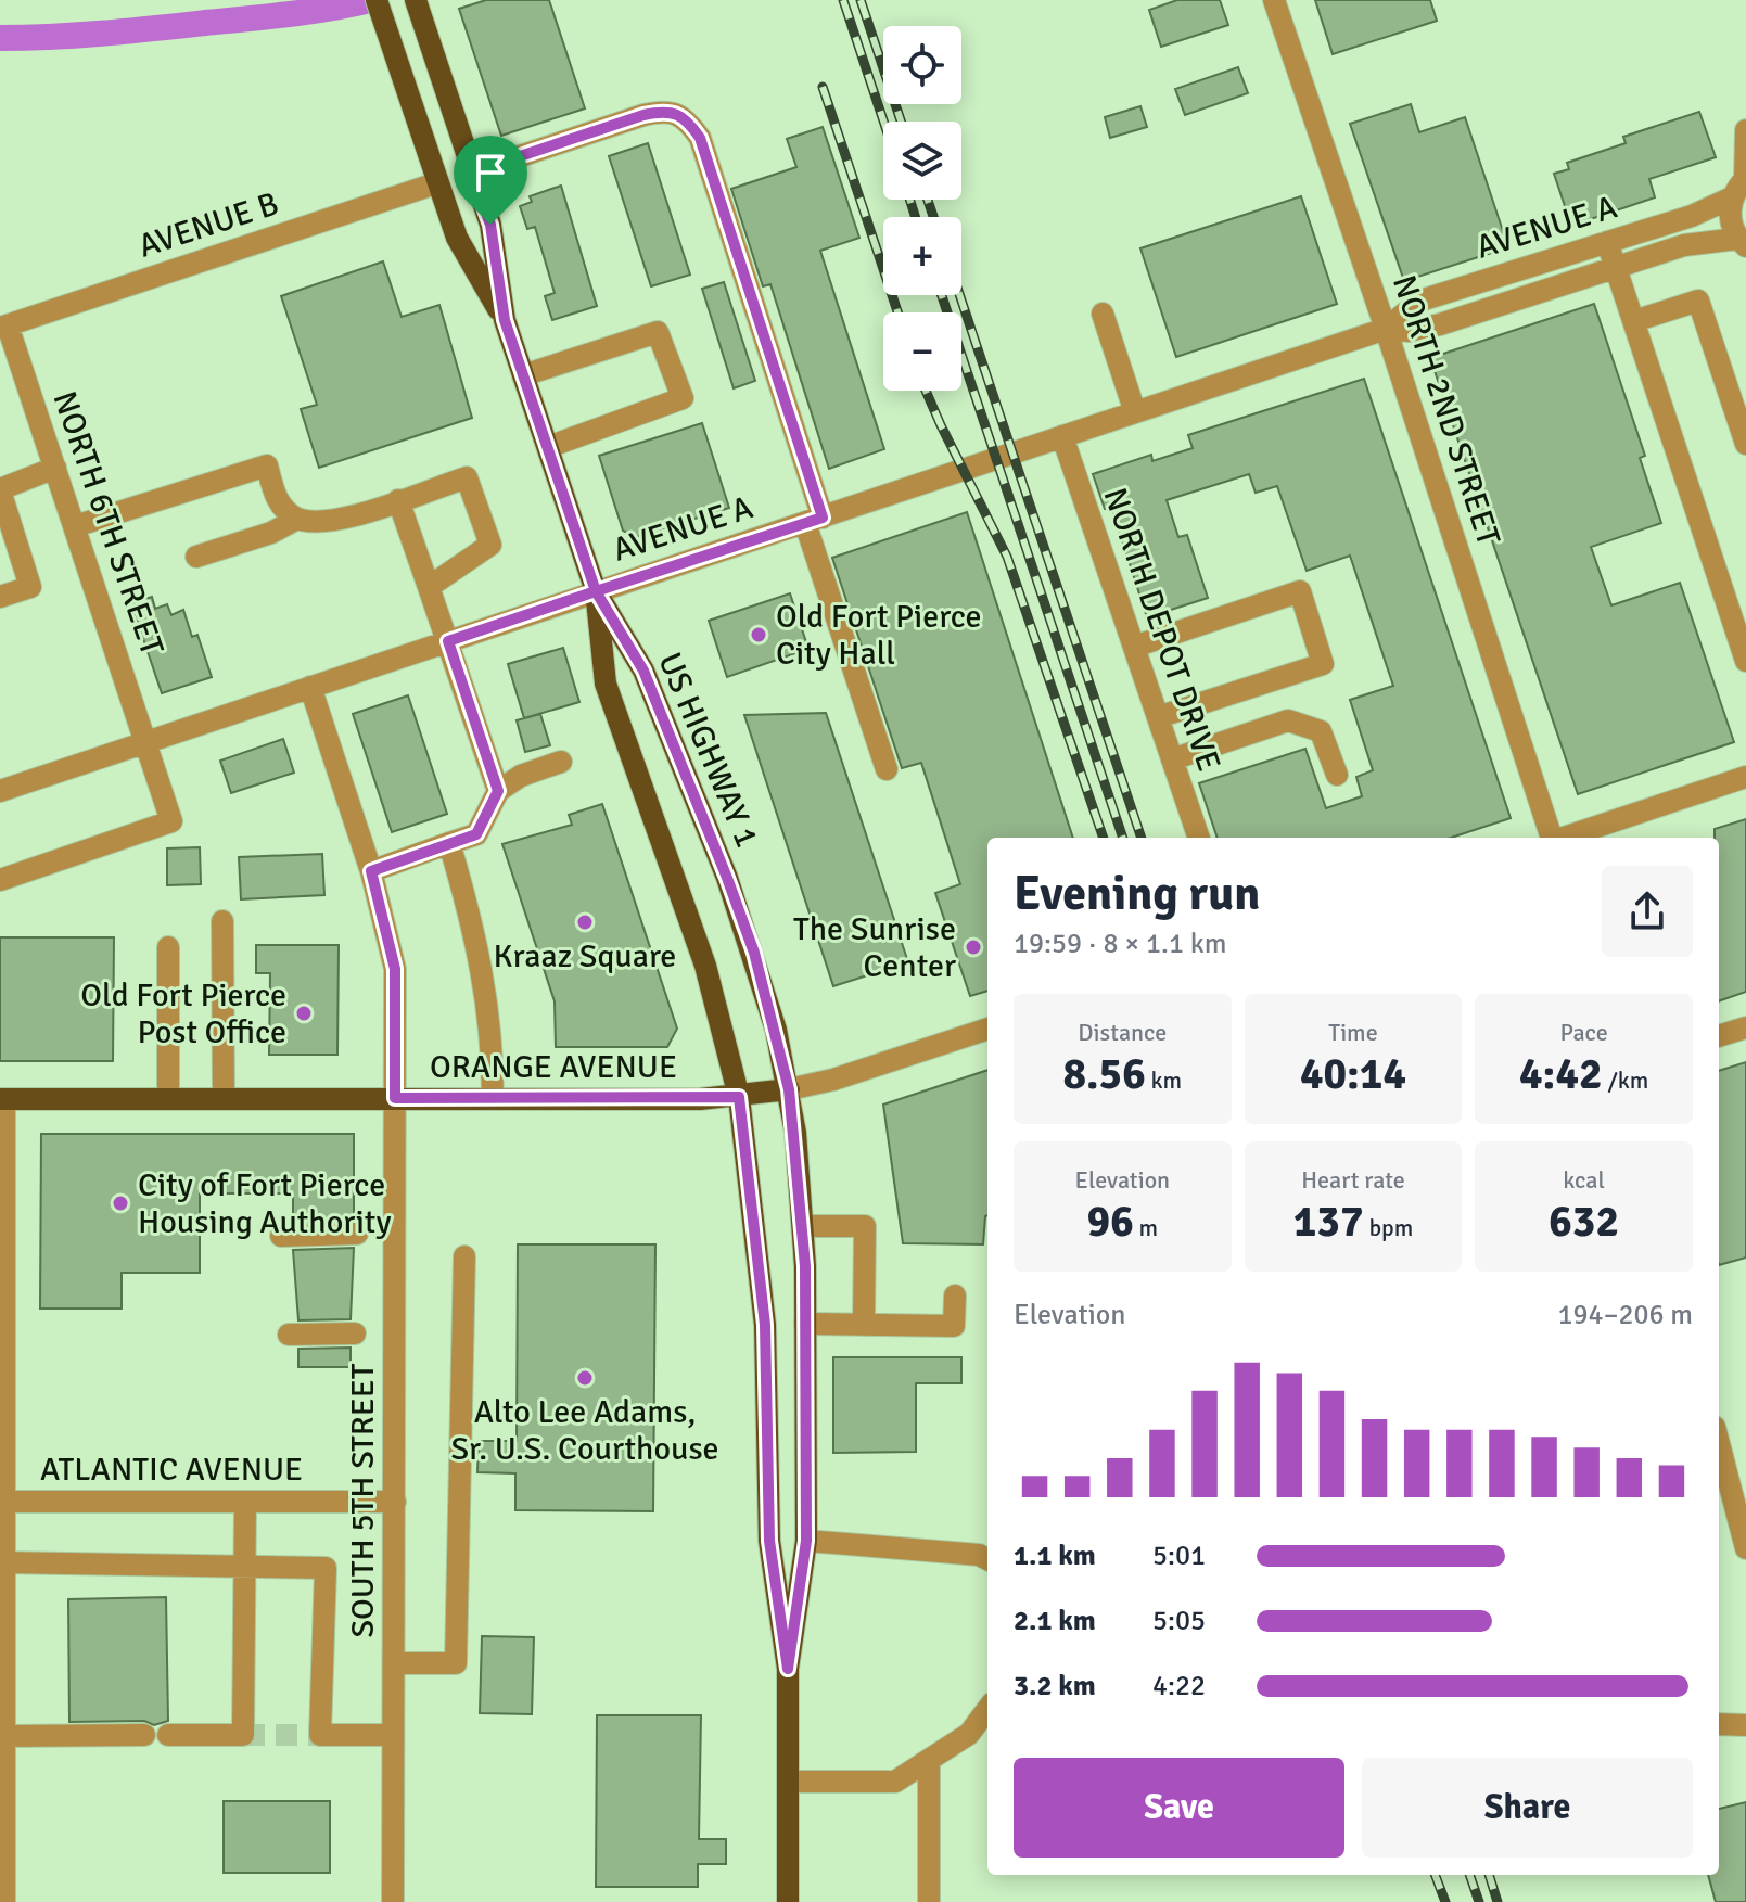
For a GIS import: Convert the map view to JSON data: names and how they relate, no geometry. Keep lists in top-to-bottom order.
{
  "streets": {
    "main road": ["US HIGHWAY 1", "ORANGE AVENUE"],
    "street": [
      "AVENUE B",
      "AVENUE A",
      "NORTH 2ND STREET",
      "NORTH 6TH STREET",
      "NORTH DEPOT DRIVE",
      "ATLANTIC AVENUE",
      "SOUTH 5TH STREET"
    ]
  },
  "crossings": [
    ["AVENUE B", "NORTH 6TH STREET"],
    ["AVENUE A", "NORTH 2ND STREET"],
    ["AVENUE A", "NORTH 6TH STREET"],
    ["AVENUE A", "NORTH DEPOT DRIVE"],
    ["AVENUE A", "US HIGHWAY 1"],
    ["AVENUE A", "SOUTH 5TH STREET"],
    ["US HIGHWAY 1", "ORANGE AVENUE"],
    ["ORANGE AVENUE", "SOUTH 5TH STREET"],
    ["ATLANTIC AVENUE", "SOUTH 5TH STREET"]
  ],
  "places": [
    "Old Fort Pierce City Hall",
    "Kraaz Square",
    "The Sunrise Center",
    "Old Fort Pierce Post Office",
    "City of Fort Pierce Housing Authority",
    "Alto Lee Adams, Sr. U.S. Courthouse"
  ],
  "page": {
    "map_buttons": ["+", "−"],
    "heading": ["Evening run", "19:59 · 8 × 1.1 km"],
    "stats": [
      ["Distance", "8.56 km"],
      ["Time", "40:14"],
      ["Pace", "4:42 /km"],
      ["Elevation", "96 m"],
      ["Heart rate", "137 bpm"],
      ["kcal", "632"]
    ],
    "chart": ["Elevation", "194–206 m"],
    "list": [
      {
        "name": "1.1 km",
        "note": "5:01"
      },
      {
        "name": "2.1 km",
        "note": "5:05"
      },
      {
        "name": "3.2 km",
        "note": "4:22"
      }
    ],
    "buttons": ["Save", "Share"]
  }
}
